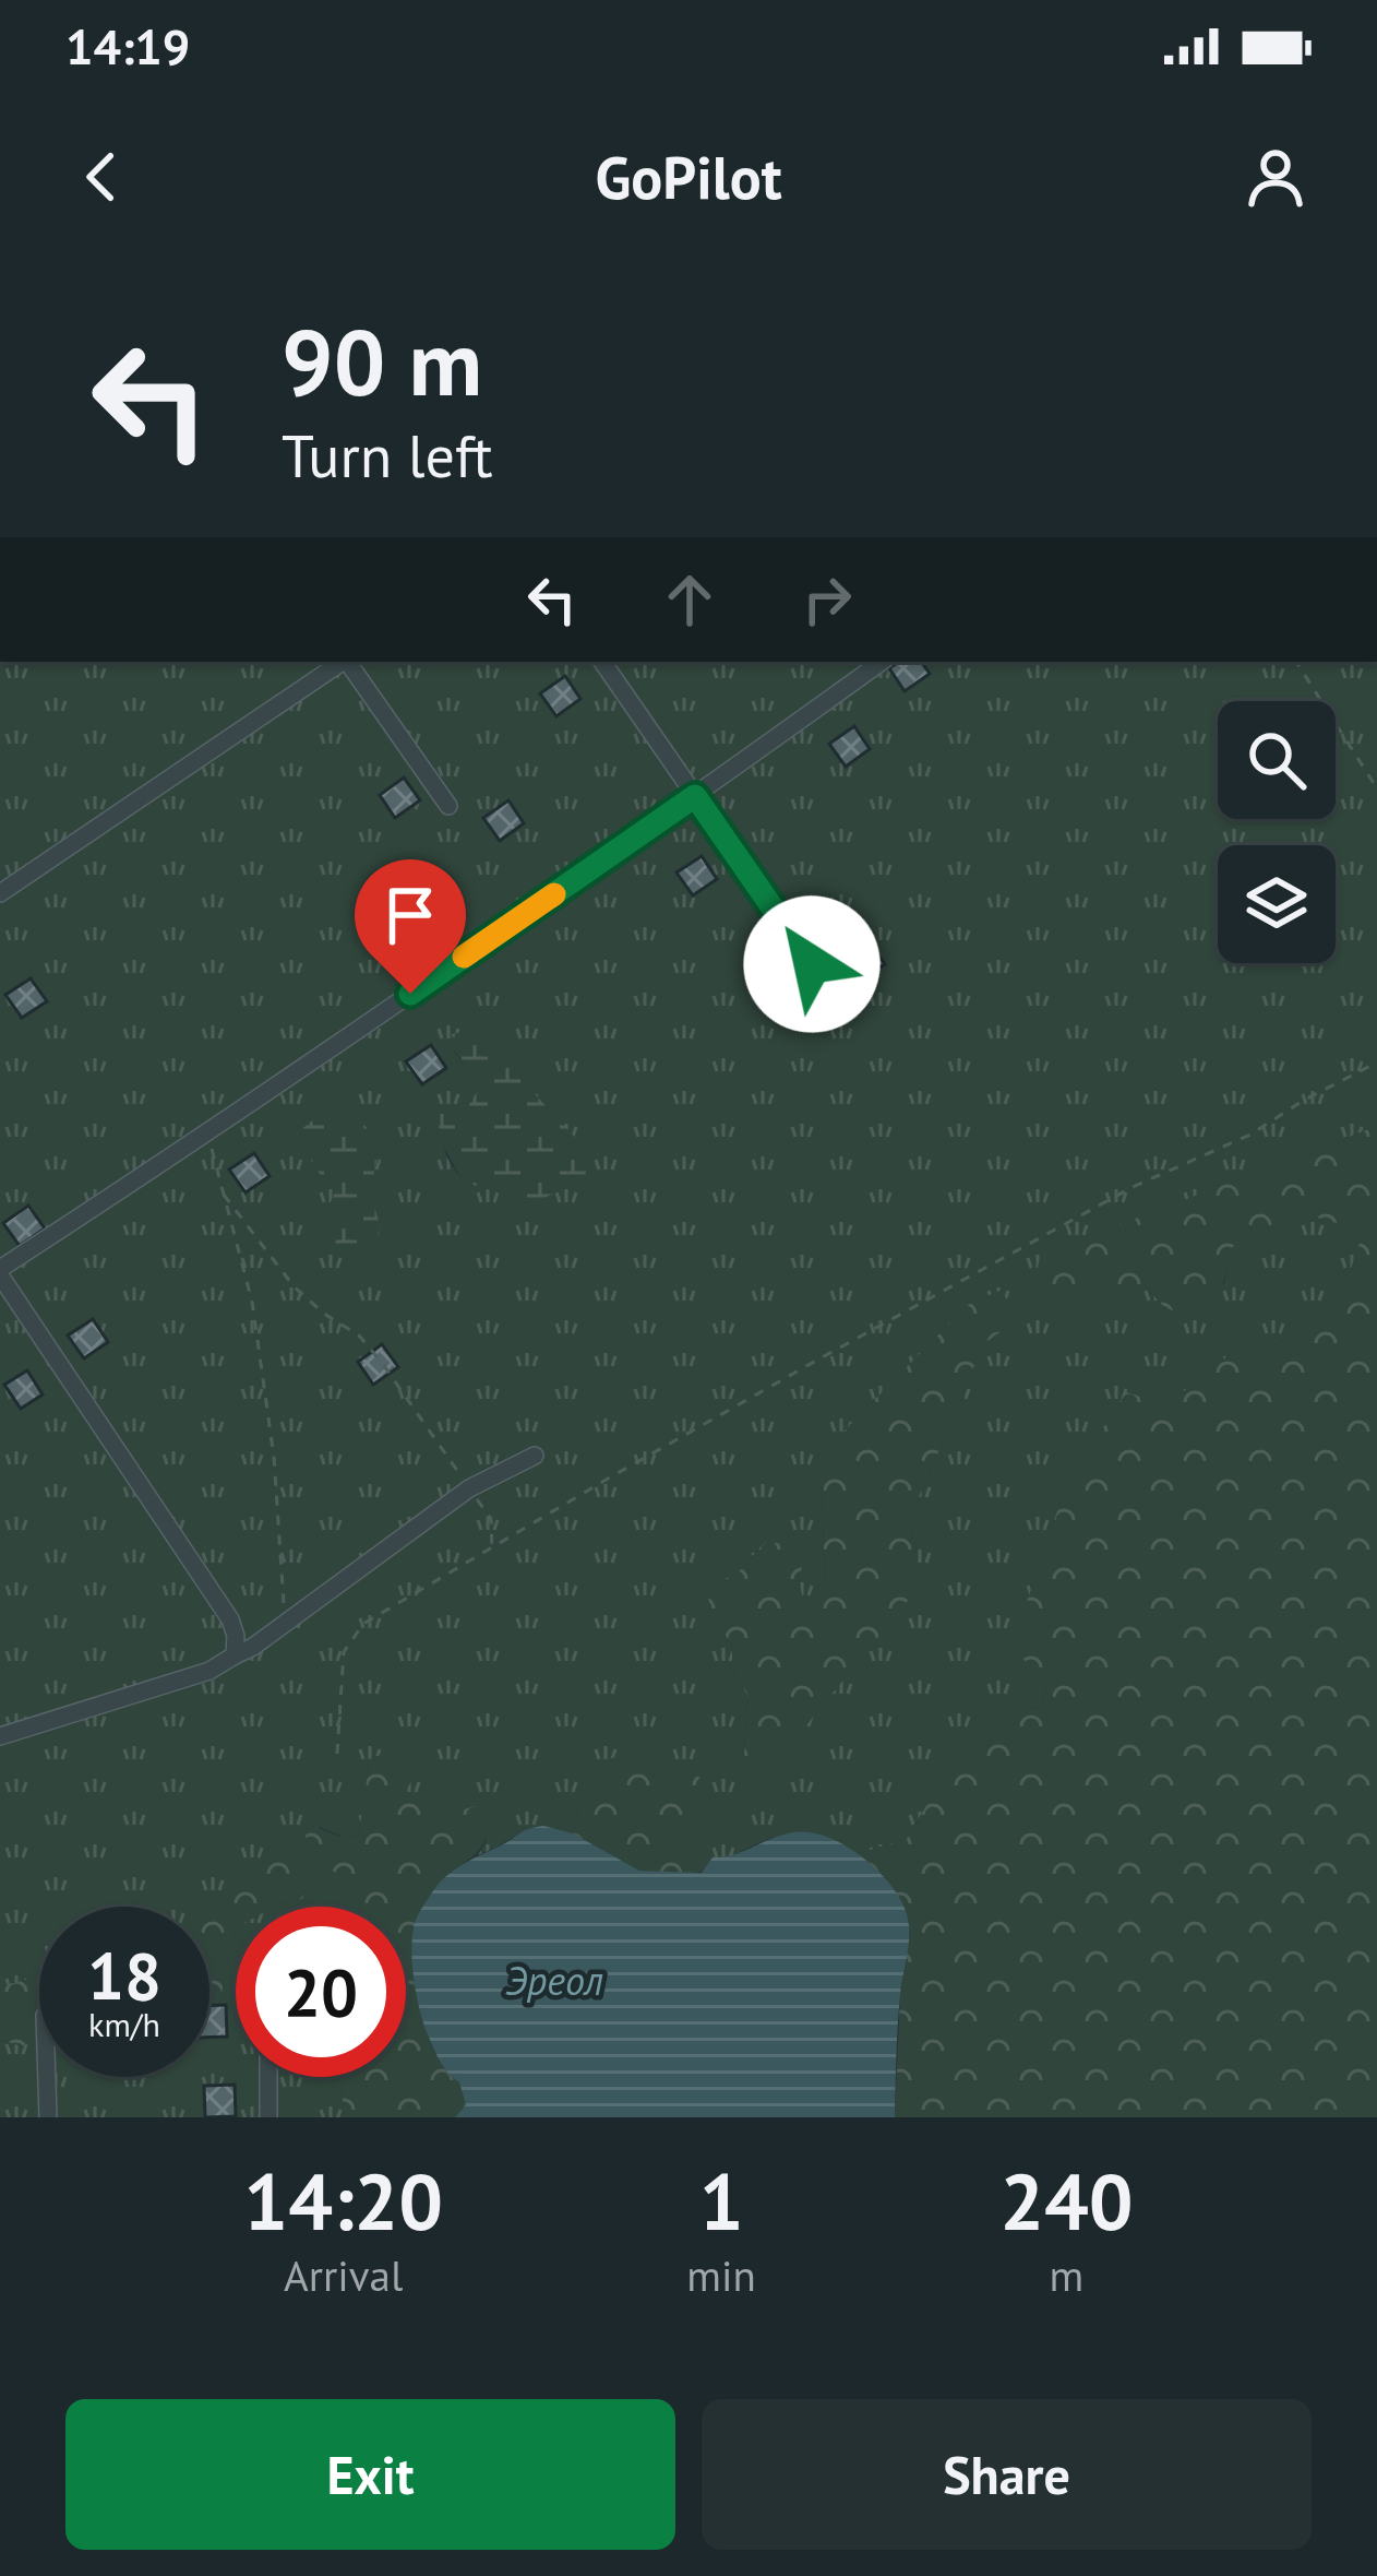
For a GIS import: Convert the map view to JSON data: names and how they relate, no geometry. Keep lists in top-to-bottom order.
{
  "water": ["Эреол"],
  "page": {
    "status": "14:19",
    "header": "GoPilot",
    "turn": ["90 m", "Turn left"],
    "speed": "18 km/h",
    "limit": "20",
    "eta": [
      "14:20",
      "Arrival",
      "1",
      "min",
      "240",
      "m"
    ],
    "buttons": ["Exit", "Share"]
  }
}
